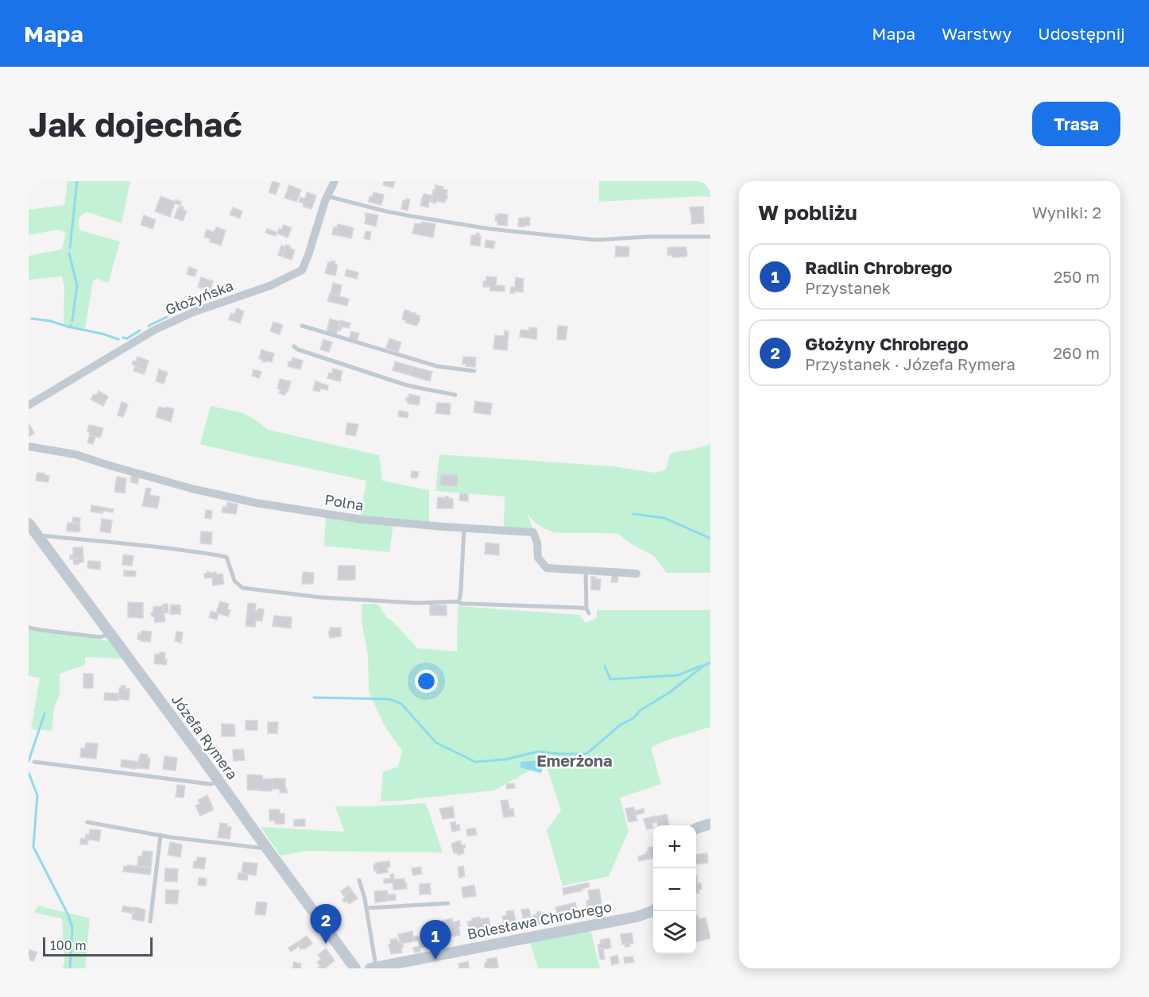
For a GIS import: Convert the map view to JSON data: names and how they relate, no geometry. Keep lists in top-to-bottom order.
{
  "streets": {
    "street": [
      "Głożyńska",
      "Polna",
      "Józefa Rymera",
      "Bolesława Chrobrego"
    ]
  },
  "districts": ["Emerżona"],
  "scale_bar": "100 m",
  "page": {
    "header": "Mapa",
    "nav": ["Mapa", "Warstwy", "Udostępnij"],
    "buttons": "Trasa",
    "title": "Jak dojechać",
    "heading": ["W pobliżu", "Wyniki: 2"],
    "list": [
      {
        "mark": "1",
        "name": "Radlin Chrobrego",
        "note": "Przystanek",
        "value": "250 m"
      },
      {
        "mark": "2",
        "name": "Głożyny Chrobrego",
        "note": "Przystanek · Józefa Rymera",
        "value": "260 m"
      }
    ],
    "map_buttons": ["+", "−"],
    "pins": ["2", "1"],
    "scale": "100 m"
  }
}
